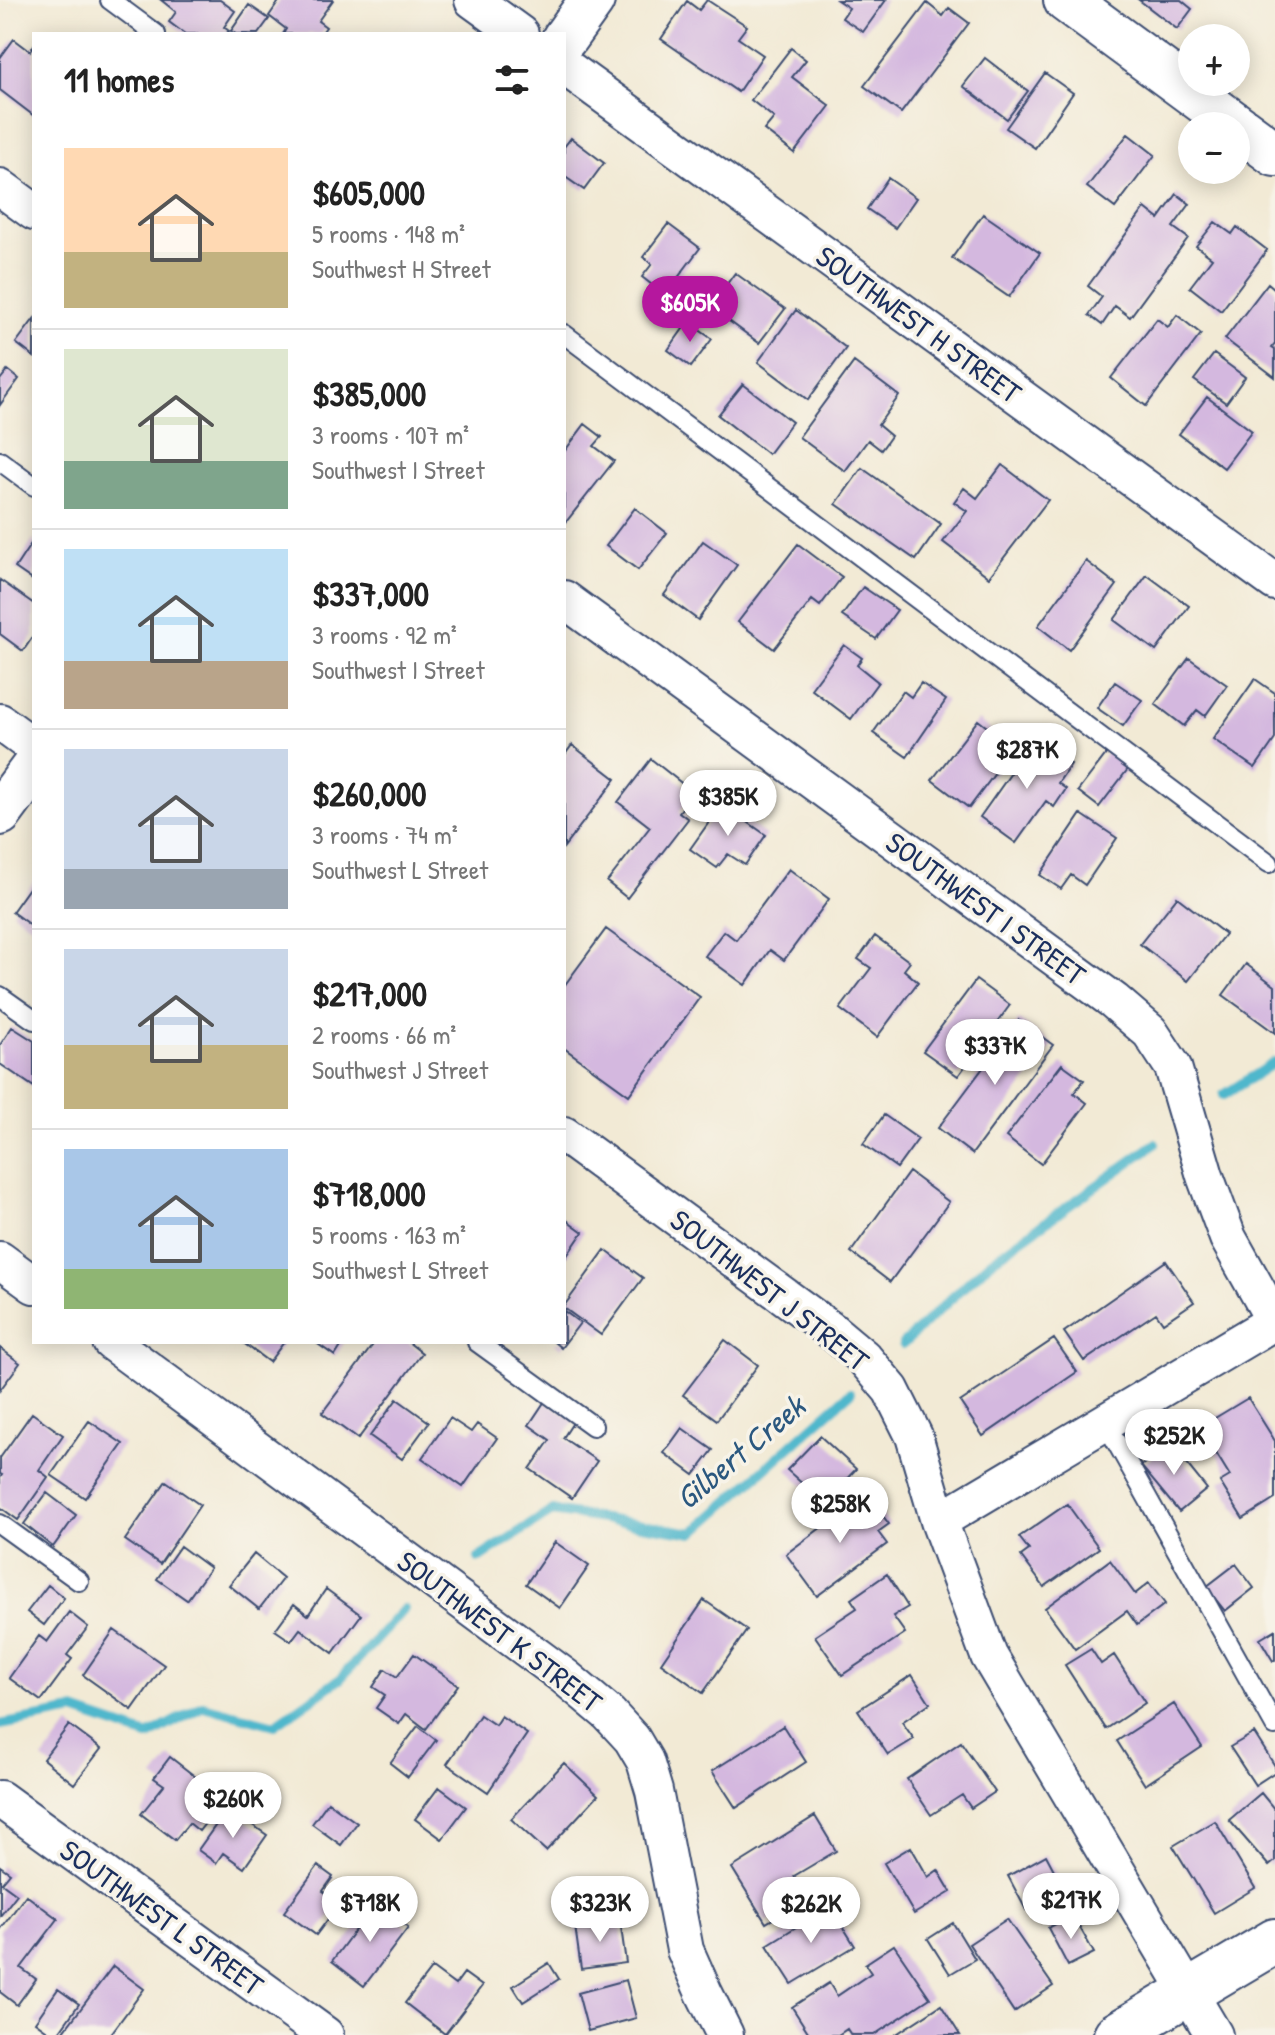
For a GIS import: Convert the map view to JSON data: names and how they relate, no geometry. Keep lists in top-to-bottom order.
{
  "streets": {
    "street": [
      "SOUTHWEST H STREET",
      "SOUTHWEST I STREET",
      "SOUTHWEST J STREET",
      "SOUTHWEST K STREET",
      "SOUTHWEST L STREET"
    ]
  },
  "water": ["Gilbert Creek"],
  "page": {
    "map_buttons": ["+", "−"],
    "heading": "11 homes",
    "list": [
      {
        "name": "$605,000",
        "note": "5 rooms · 148 m² · Southwest H Street"
      },
      {
        "name": "$385,000",
        "note": "3 rooms · 107 m² · Southwest I Street"
      },
      {
        "name": "$337,000",
        "note": "3 rooms · 92 m² · Southwest I Street"
      },
      {
        "name": "$260,000",
        "note": "3 rooms · 74 m² · Southwest L Street"
      },
      {
        "name": "$217,000",
        "note": "2 rooms · 66 m² · Southwest J Street"
      },
      {
        "name": "$718,000",
        "note": "5 rooms · 163 m² · Southwest L Street"
      }
    ],
    "price": [
      "$605K",
      "$287K",
      "$385K",
      "$337K",
      "$252K",
      "$258K",
      "$260K",
      "$217K",
      "$718K",
      "$323K",
      "$262K"
    ]
  }
}
